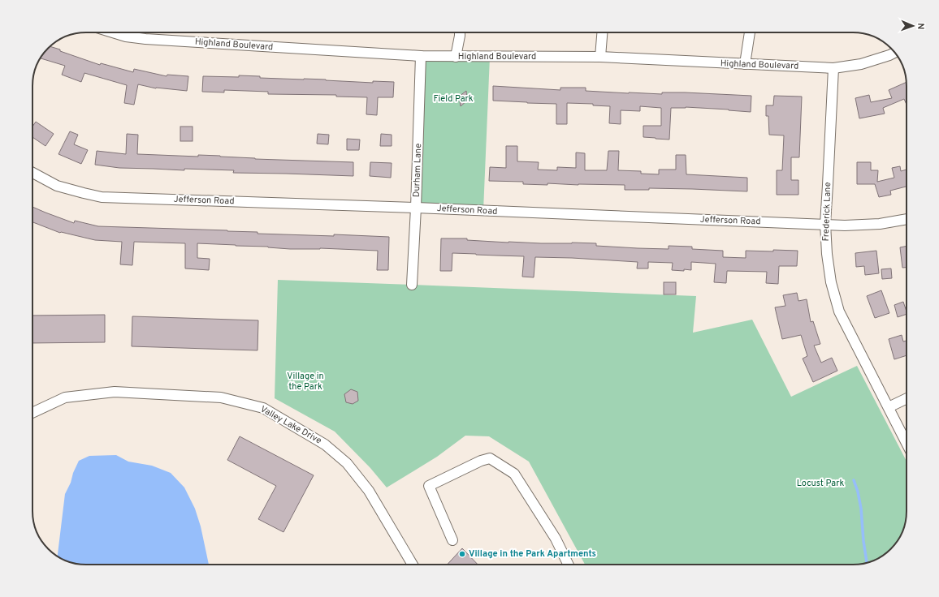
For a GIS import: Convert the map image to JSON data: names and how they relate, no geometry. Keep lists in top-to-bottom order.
{
  "streets": {
    "street": [
      "Highland Boulevard",
      "Durham Lane",
      "Jefferson Road",
      "Frederick Lane",
      "Valley Lake Drive"
    ]
  },
  "crossings": [
    ["Highland Boulevard", "Durham Lane"],
    ["Highland Boulevard", "Frederick Lane"],
    ["Durham Lane", "Jefferson Road"],
    ["Jefferson Road", "Frederick Lane"]
  ],
  "parks": ["Field Park", "Village in the Park", "Locust Park"],
  "places": ["Village in the Park Apartments"],
  "north": "right"
}
